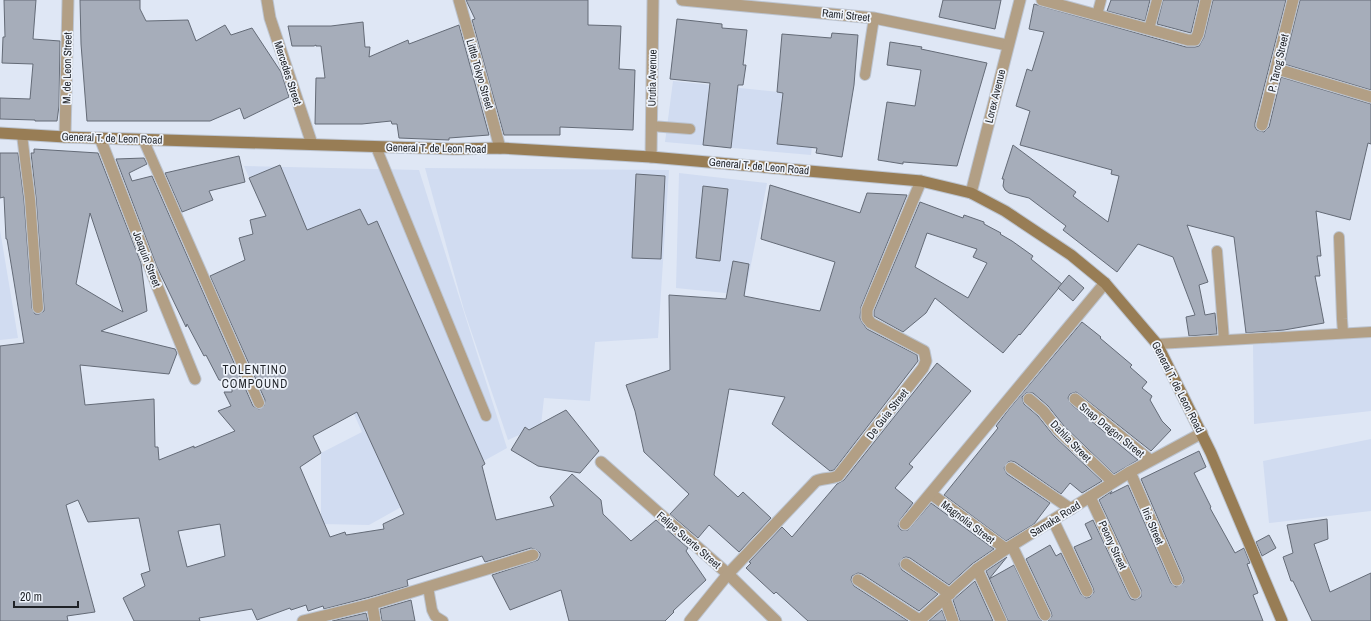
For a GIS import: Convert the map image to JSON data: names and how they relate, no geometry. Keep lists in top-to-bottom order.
{
  "streets": {
    "main road": ["General T. de Leon Road"],
    "street": [
      "Rami Street",
      "P. Tarog Street",
      "M. de Leon Street",
      "Mercedes Street",
      "Little Tokyo Street",
      "Urutia Avenue",
      "Lorex Avenue",
      "Joaquin Street",
      "De Guia Street",
      "Snap Dragon Street",
      "Dahlia Street",
      "Samaka Road",
      "Magnolia Street",
      "Iris Street",
      "Felipe Suerte Street",
      "Peony Street"
    ]
  },
  "crossings": [
    ["Rami Street", "Lorex Avenue"],
    ["M. de Leon Street", "General T. de Leon Road"],
    ["Mercedes Street", "General T. de Leon Road"],
    ["Little Tokyo Street", "General T. de Leon Road"],
    ["Urutia Avenue", "General T. de Leon Road"],
    ["Lorex Avenue", "General T. de Leon Road"],
    ["General T. de Leon Road", "Joaquin Street"],
    ["General T. de Leon Road", "De Guia Street"],
    ["General T. de Leon Road", "Samaka Road"],
    ["De Guia Street", "Felipe Suerte Street"],
    ["Snap Dragon Street", "Samaka Road"],
    ["Dahlia Street", "Samaka Road"],
    ["Samaka Road", "Magnolia Street"],
    ["Samaka Road", "Iris Street"],
    ["Samaka Road", "Peony Street"]
  ],
  "districts": ["TOLENTINO COMPOUND"],
  "scale_bar": "20 m"
}
